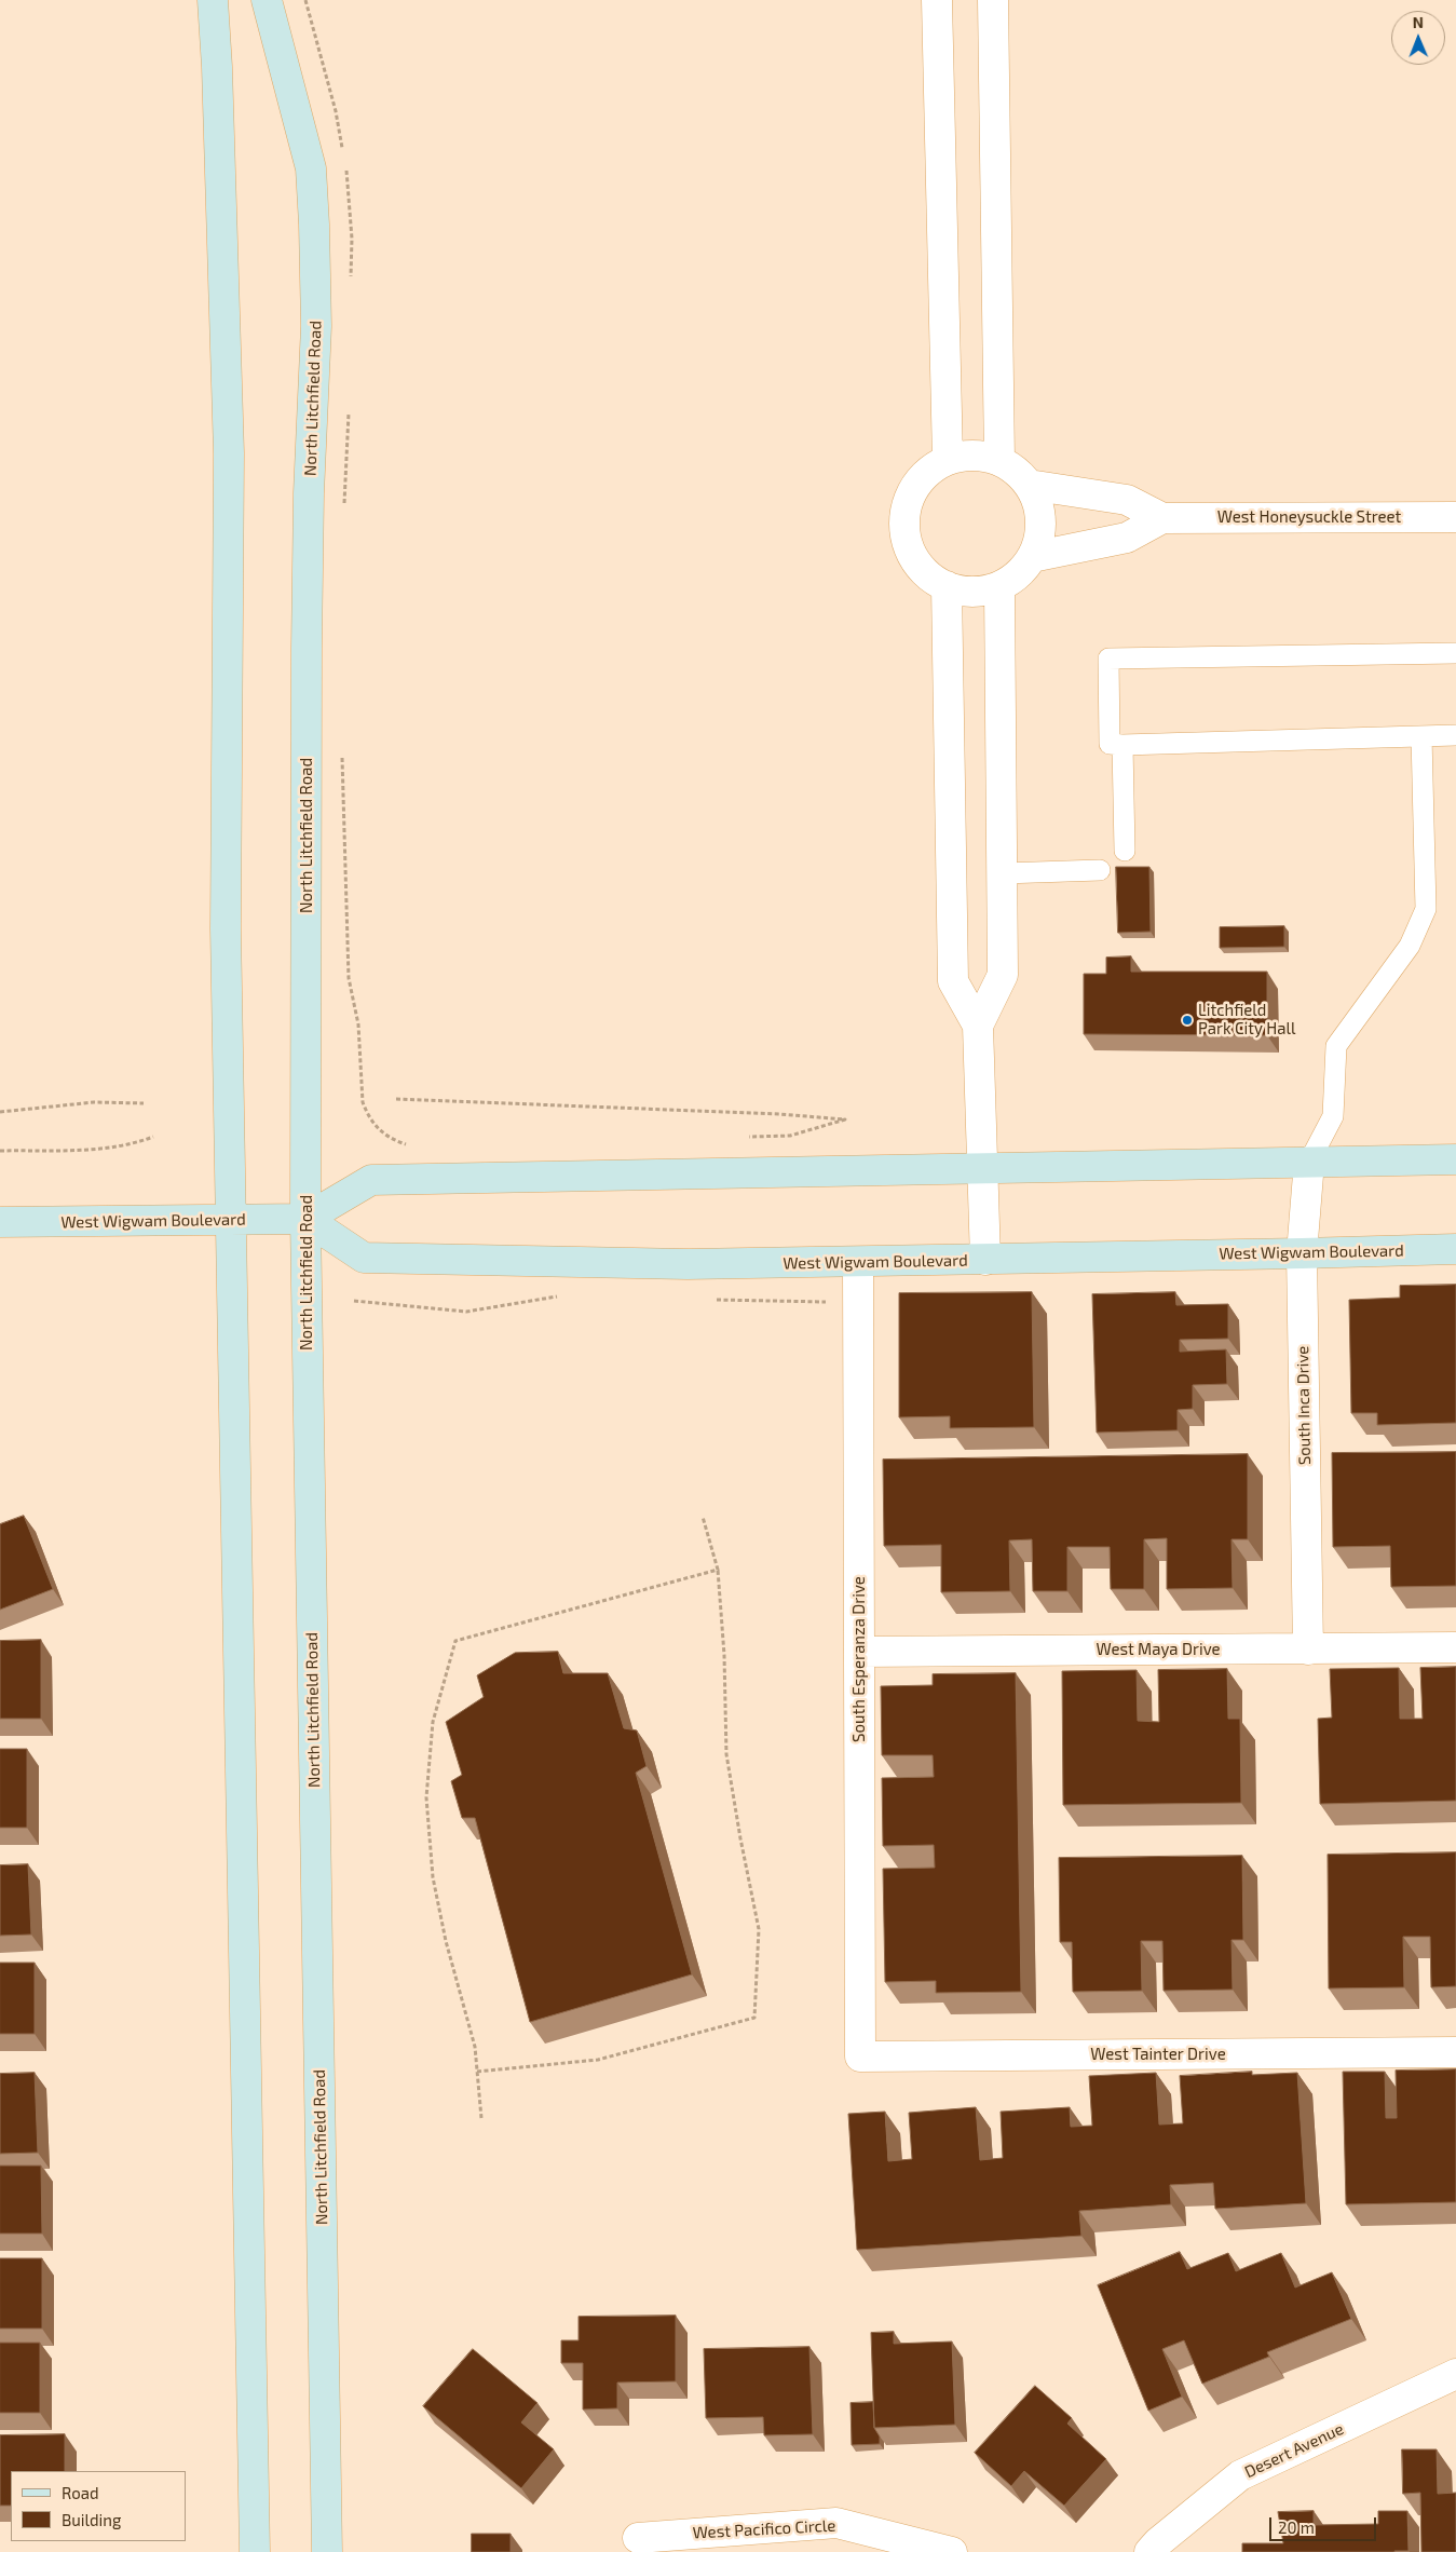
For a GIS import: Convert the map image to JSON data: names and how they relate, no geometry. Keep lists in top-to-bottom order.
{
  "streets": {
    "main road": ["North Litchfield Road", "West Wigwam Boulevard"],
    "street": [
      "West Honeysuckle Street",
      "South Inca Drive",
      "West Maya Drive",
      "South Esperanza Drive",
      "West Tainter Drive",
      "Desert Avenue",
      "West Pacifico Circle"
    ]
  },
  "crossings": [
    ["North Litchfield Road", "West Wigwam Boulevard"],
    ["West Wigwam Boulevard", "South Inca Drive"],
    ["West Wigwam Boulevard", "South Esperanza Drive"],
    ["South Inca Drive", "West Maya Drive"],
    ["West Maya Drive", "South Esperanza Drive"],
    ["South Esperanza Drive", "West Tainter Drive"]
  ],
  "places": ["Litchfield Park City Hall"],
  "legend": ["Road", "Building"],
  "scale_bar": "20 m",
  "north": "top"
}
